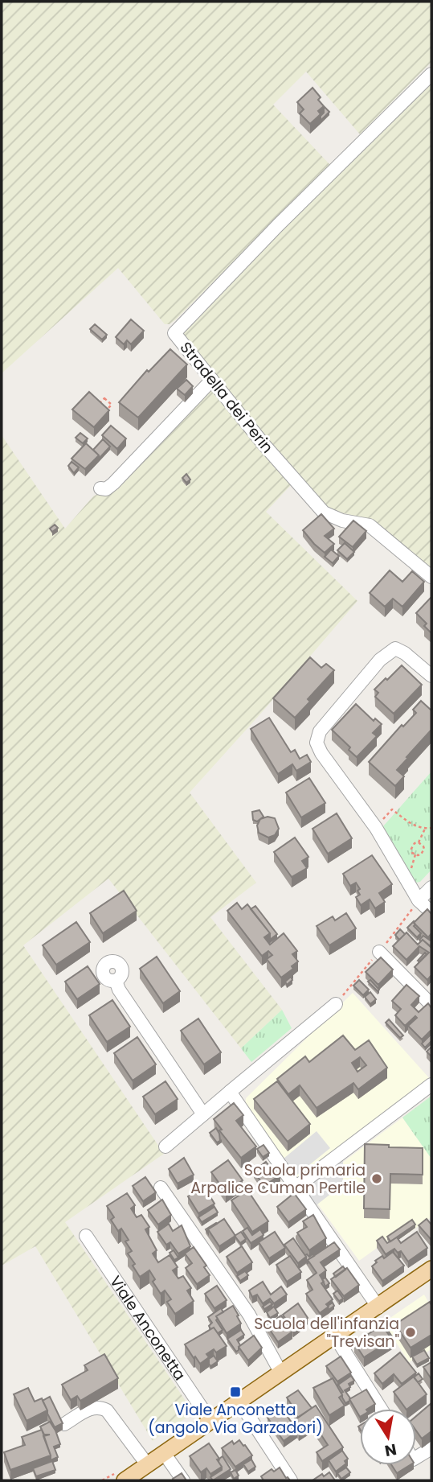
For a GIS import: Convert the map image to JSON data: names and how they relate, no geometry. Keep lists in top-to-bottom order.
{
  "streets": {
    "street": ["Stradella dei Perin", "Viale Anconetta"]
  },
  "places": {
    "other": ["Scuola primaria Arpalice Cuman Pertile", "Scuola dell'infanzia \"Trevisan\""],
    "transit": ["Viale Anconetta (angolo Via Garzadori)"]
  },
  "north": "bottom"
}
